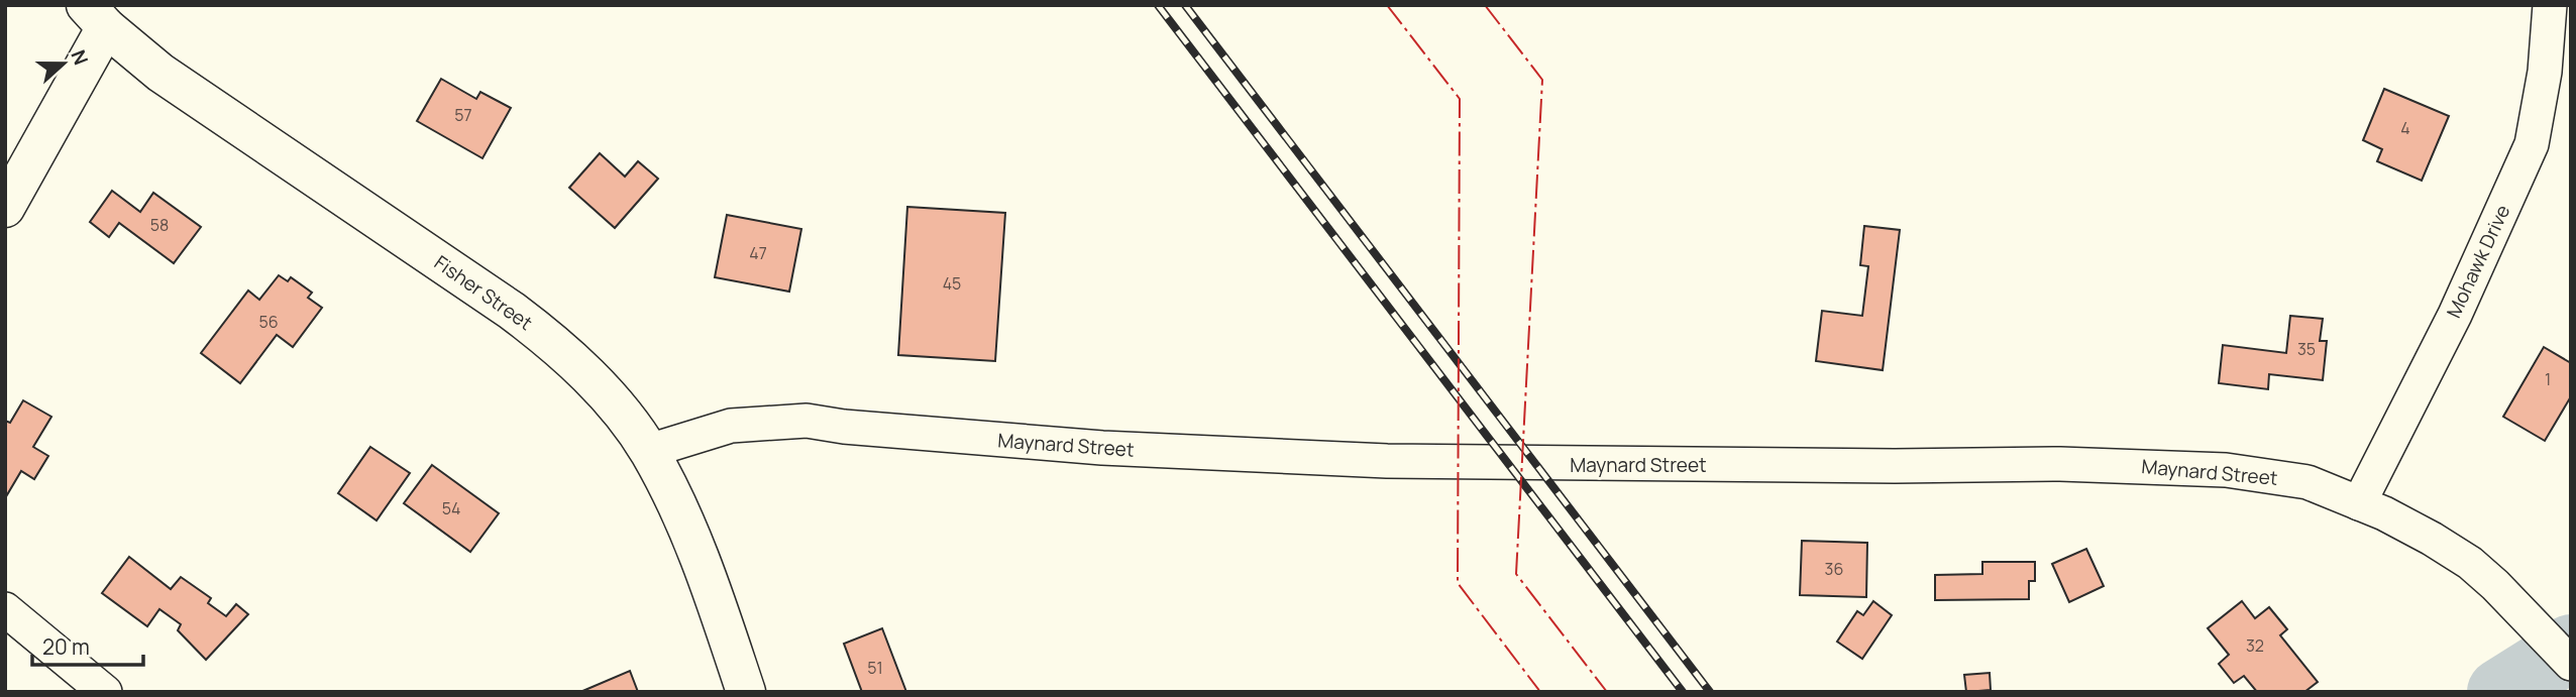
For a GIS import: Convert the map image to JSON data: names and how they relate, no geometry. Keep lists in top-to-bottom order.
{
  "streets": {
    "main road": ["Fisher Street"],
    "street": ["Mohawk Drive", "Maynard Street"]
  },
  "crossings": [
    ["Mohawk Drive", "Maynard Street"],
    ["Fisher Street", "Maynard Street"]
  ],
  "house_numbers": [
    "57",
    "4",
    "58",
    "47",
    "45",
    "56",
    "35",
    "1",
    "54",
    "36",
    "32",
    "51"
  ],
  "scale_bar": "20 m",
  "north": "right"
}
